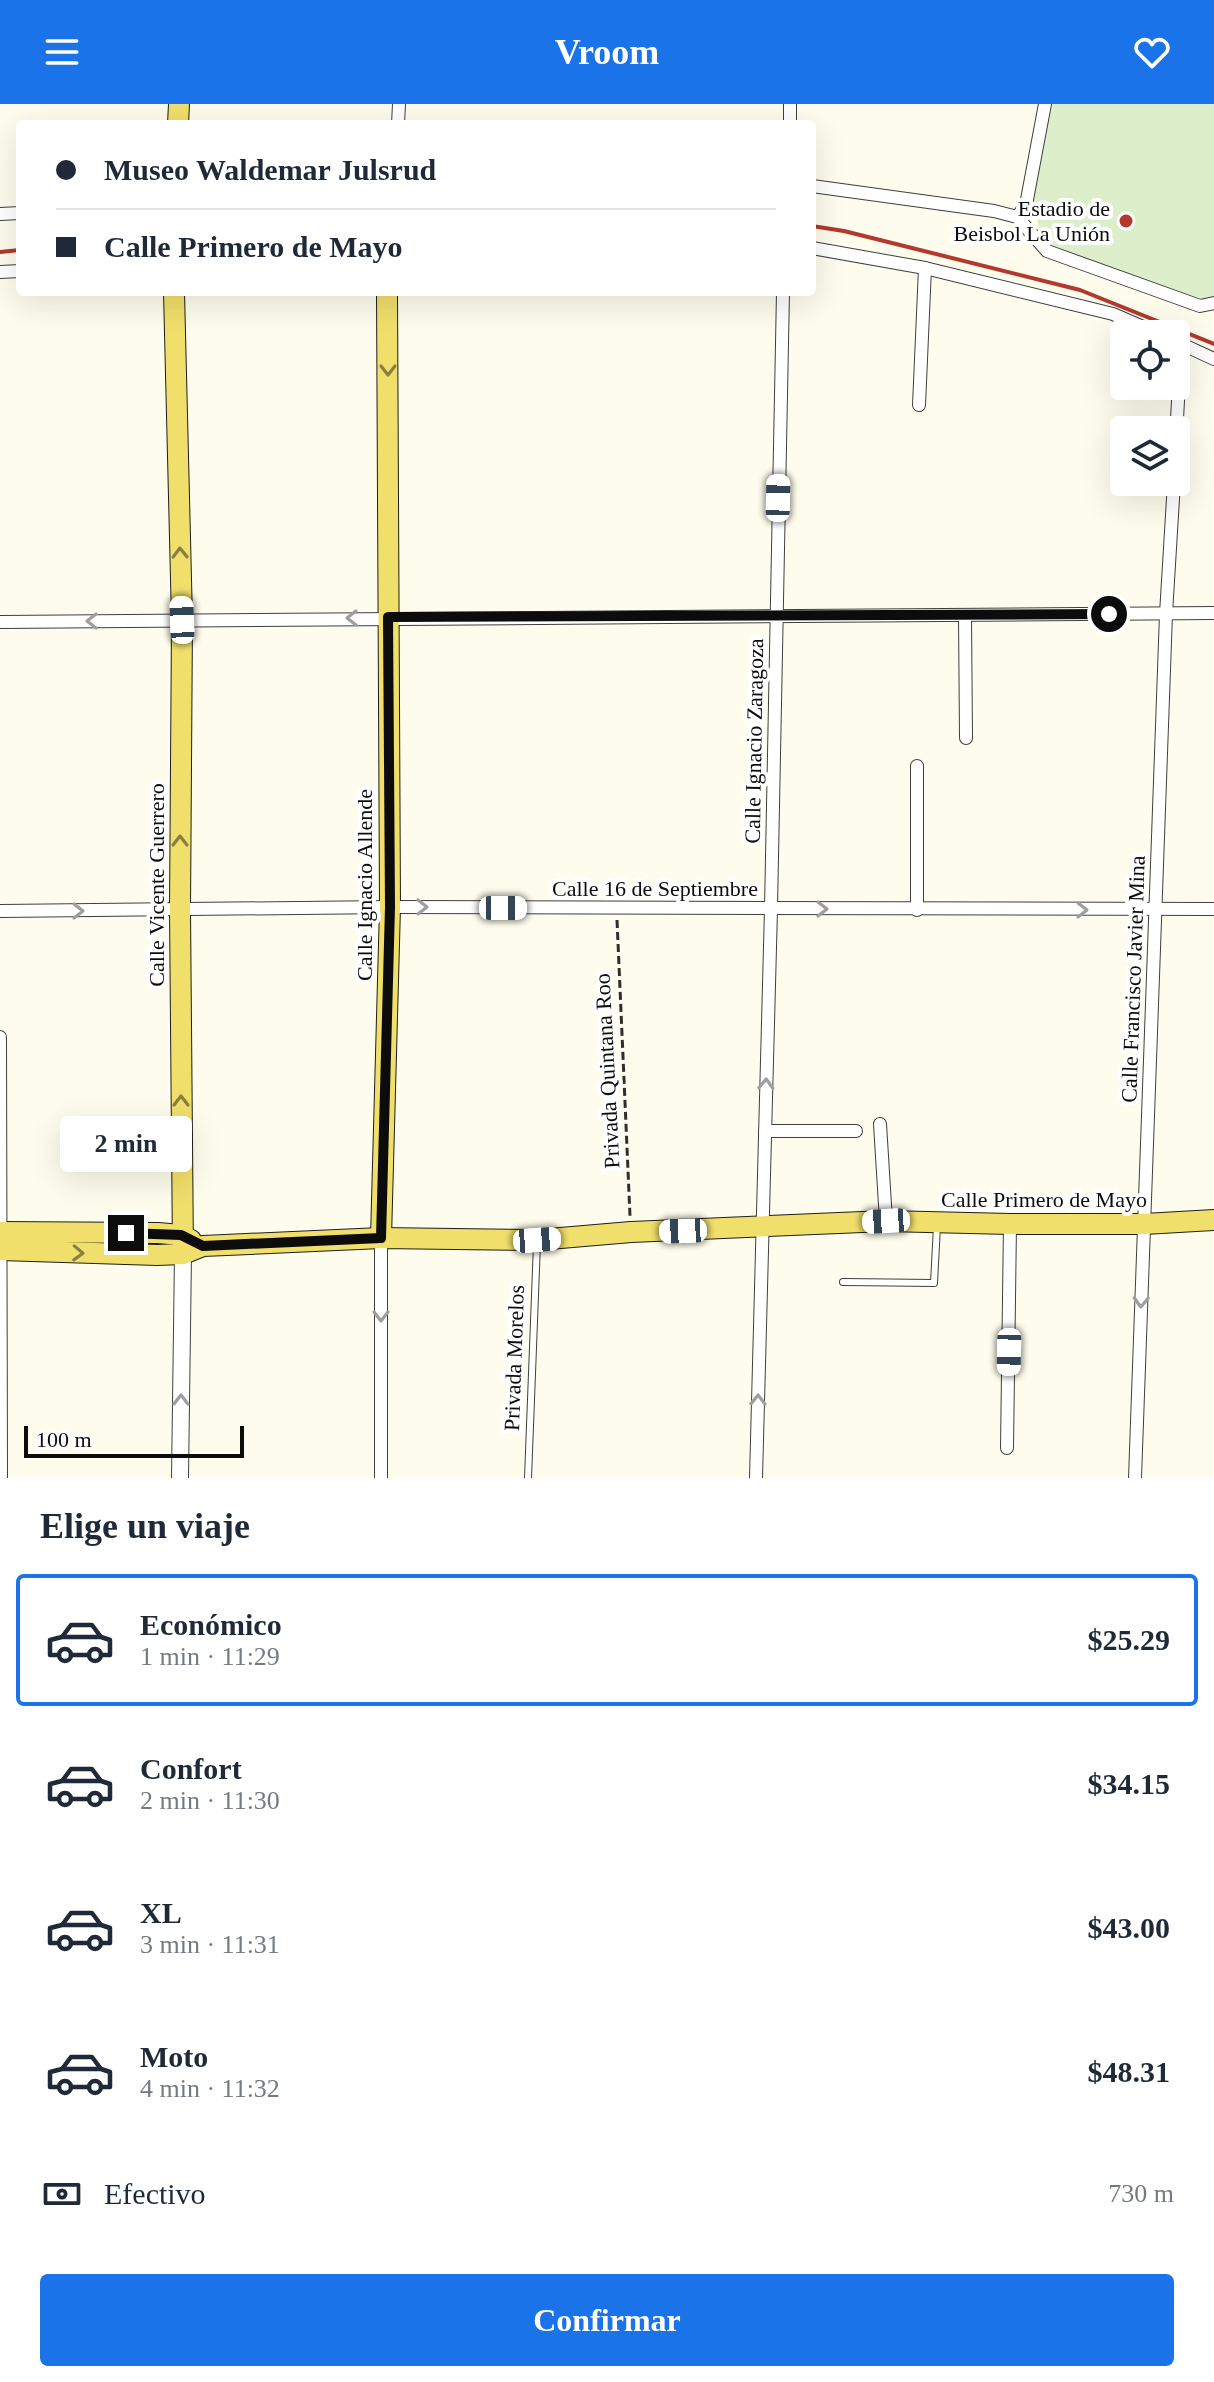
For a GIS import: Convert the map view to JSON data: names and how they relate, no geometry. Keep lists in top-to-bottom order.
{
  "streets": {
    "main road": ["Calle Vicente Guerrero", "Calle Ignacio Allende", "Calle Primero de Mayo"],
    "street": ["Calle Ignacio Zaragoza", "Calle 16 de Septiembre", "Calle Francisco Javier Mina"],
    "lane": ["Privada Morelos"],
    "path": ["Privada Quintana Roo"]
  },
  "crossings": [
    ["Calle Ignacio Zaragoza", "Calle 16 de Septiembre"],
    ["Calle Ignacio Zaragoza", "Calle Primero de Mayo"],
    ["Calle Vicente Guerrero", "Calle 16 de Septiembre"],
    ["Calle Vicente Guerrero", "Calle Primero de Mayo"],
    ["Calle Ignacio Allende", "Calle 16 de Septiembre"],
    ["Calle Ignacio Allende", "Calle Primero de Mayo"],
    ["Calle 16 de Septiembre", "Calle Francisco Javier Mina"],
    ["Calle 16 de Septiembre", "Privada Quintana Roo"],
    ["Calle Francisco Javier Mina", "Calle Primero de Mayo"],
    ["Privada Quintana Roo", "Calle Primero de Mayo"],
    ["Calle Primero de Mayo", "Privada Morelos"]
  ],
  "one_way": [
    "Calle Ignacio Zaragoza",
    "Calle Vicente Guerrero",
    "Calle Ignacio Allende",
    "Calle 16 de Septiembre"
  ],
  "places": ["Estadio de Beisbol La Unión"],
  "scale_bar": "100 m",
  "page": {
    "header": "Vroom",
    "banner": ["Museo Waldemar Julsrud", "Calle Primero de Mayo"],
    "bubble": "2 min",
    "scale": "100 m",
    "heading": "Elige un viaje",
    "list": [
      {
        "name": "Económico",
        "note": "1 min · 11:29",
        "value": "$25.29"
      },
      {
        "name": "Confort",
        "note": "2 min · 11:30",
        "value": "$34.15"
      },
      {
        "name": "XL",
        "note": "3 min · 11:31",
        "value": "$43.00"
      },
      {
        "name": "Moto",
        "note": "4 min · 11:32",
        "value": "$48.31"
      }
    ],
    "pay": ["Efectivo", "730 m"],
    "buttons": "Confirmar"
  }
}
